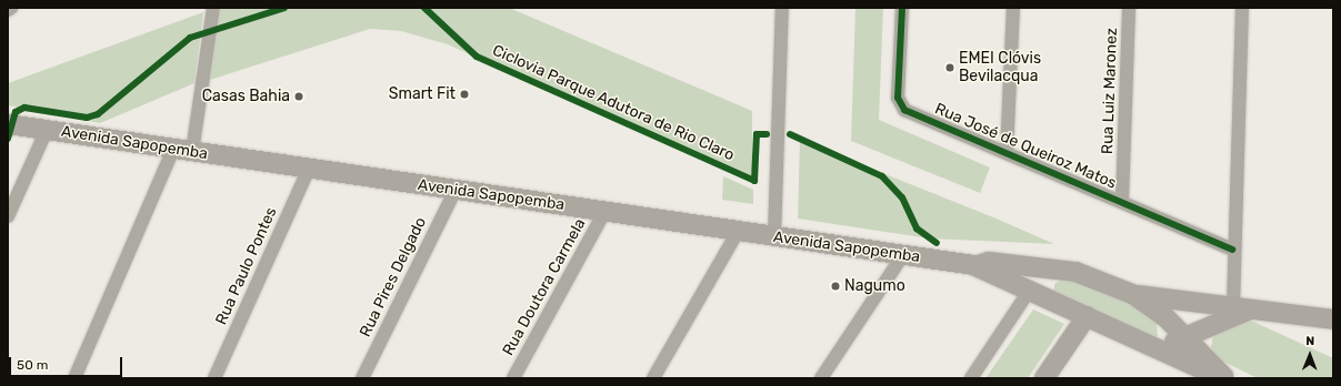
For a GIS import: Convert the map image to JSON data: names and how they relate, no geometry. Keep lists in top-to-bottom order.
{
  "streets": {
    "main road": ["Avenida Sapopemba"],
    "street": [
      "Rua Luiz Maronez",
      "Rua José de Queiroz Matos",
      "Rua Paulo Pontes",
      "Rua Pires Delgado",
      "Rua Doutora Carmela"
    ],
    "cycle path": ["Ciclovia Parque Adutora de Rio Claro"]
  },
  "crossings": [
    ["Rua Luiz Maronez", "Rua José de Queiroz Matos"],
    ["Avenida Sapopemba", "Rua Paulo Pontes"],
    ["Avenida Sapopemba", "Rua Pires Delgado"],
    ["Avenida Sapopemba", "Rua Doutora Carmela"]
  ],
  "places": [
    "EMEI Clóvis Bevilacqua",
    "Smart Fit",
    "Casas Bahia",
    "Nagumo"
  ],
  "scale_bar": "50 m",
  "north": "top"
}
